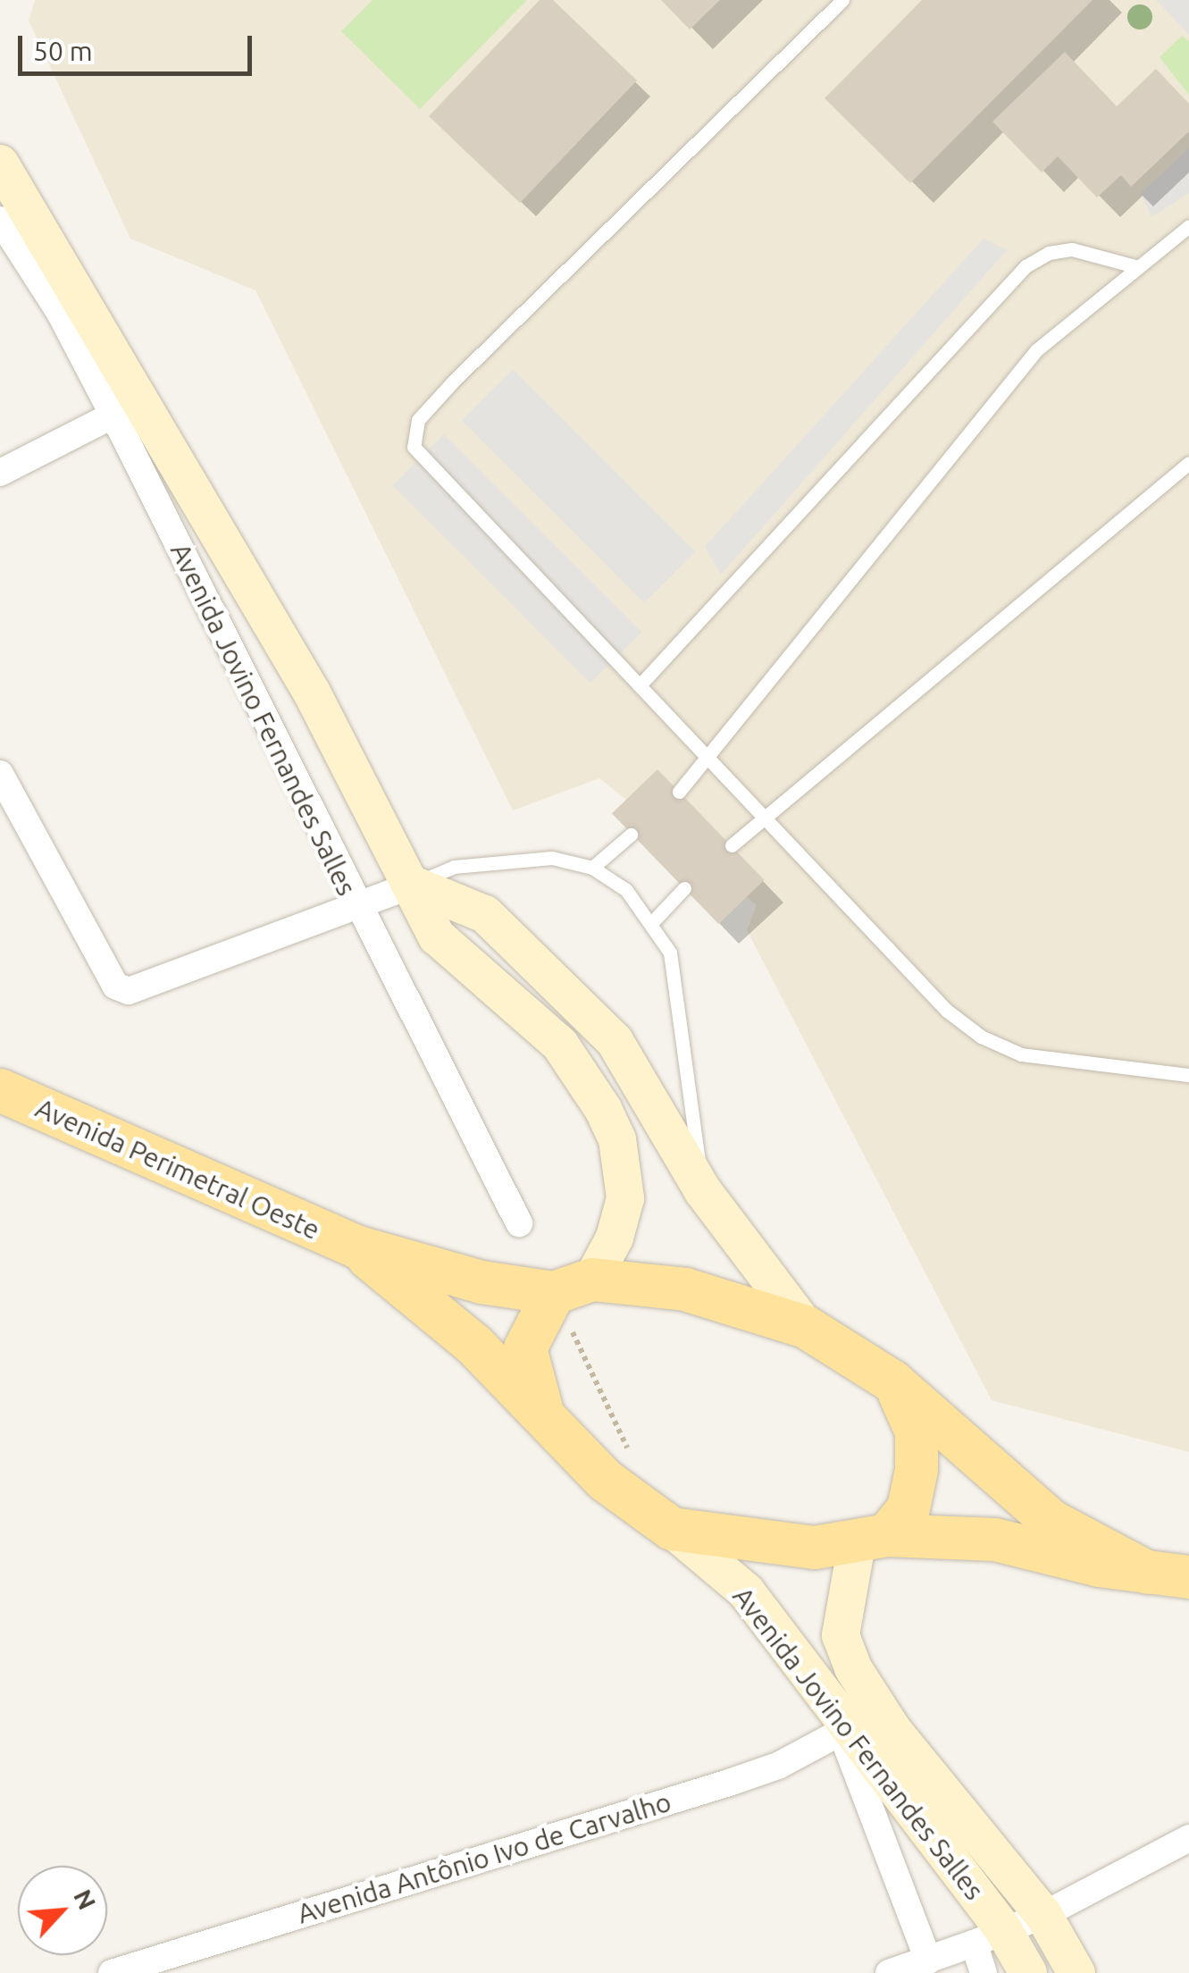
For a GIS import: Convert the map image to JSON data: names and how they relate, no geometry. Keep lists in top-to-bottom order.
{
  "streets": {
    "main road": ["Avenida Perimetral Oeste"],
    "street": ["Avenida Jovino Fernandes Salles", "Avenida Antônio Ivo de Carvalho"]
  },
  "crossings": [
    ["Avenida Jovino Fernandes Salles", "Avenida Perimetral Oeste"],
    ["Avenida Jovino Fernandes Salles", "Avenida Antônio Ivo de Carvalho"]
  ],
  "scale_bar": "50 m",
  "north": "top right"
}
